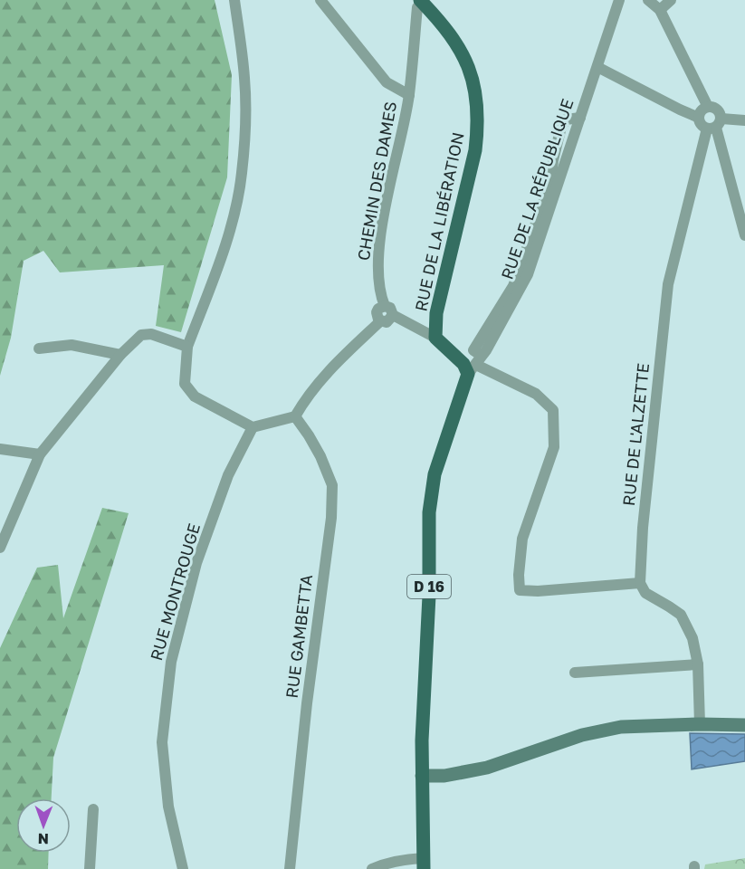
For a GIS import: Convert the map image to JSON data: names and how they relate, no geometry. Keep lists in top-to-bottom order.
{
  "streets": {
    "main road": ["RUE DE LA LIBÉRATION", "D 16"],
    "street": [
      "CHEMIN DES DAMES",
      "RUE DE LA RÉPUBLIQUE",
      "RUE DE L'ALZETTE",
      "RUE MONTROUGE",
      "RUE GAMBETTA"
    ]
  },
  "crossings": [
    ["CHEMIN DES DAMES", "RUE DE LA LIBÉRATION"],
    ["RUE DE LA RÉPUBLIQUE", "D 16"]
  ],
  "north": "bottom"
}
